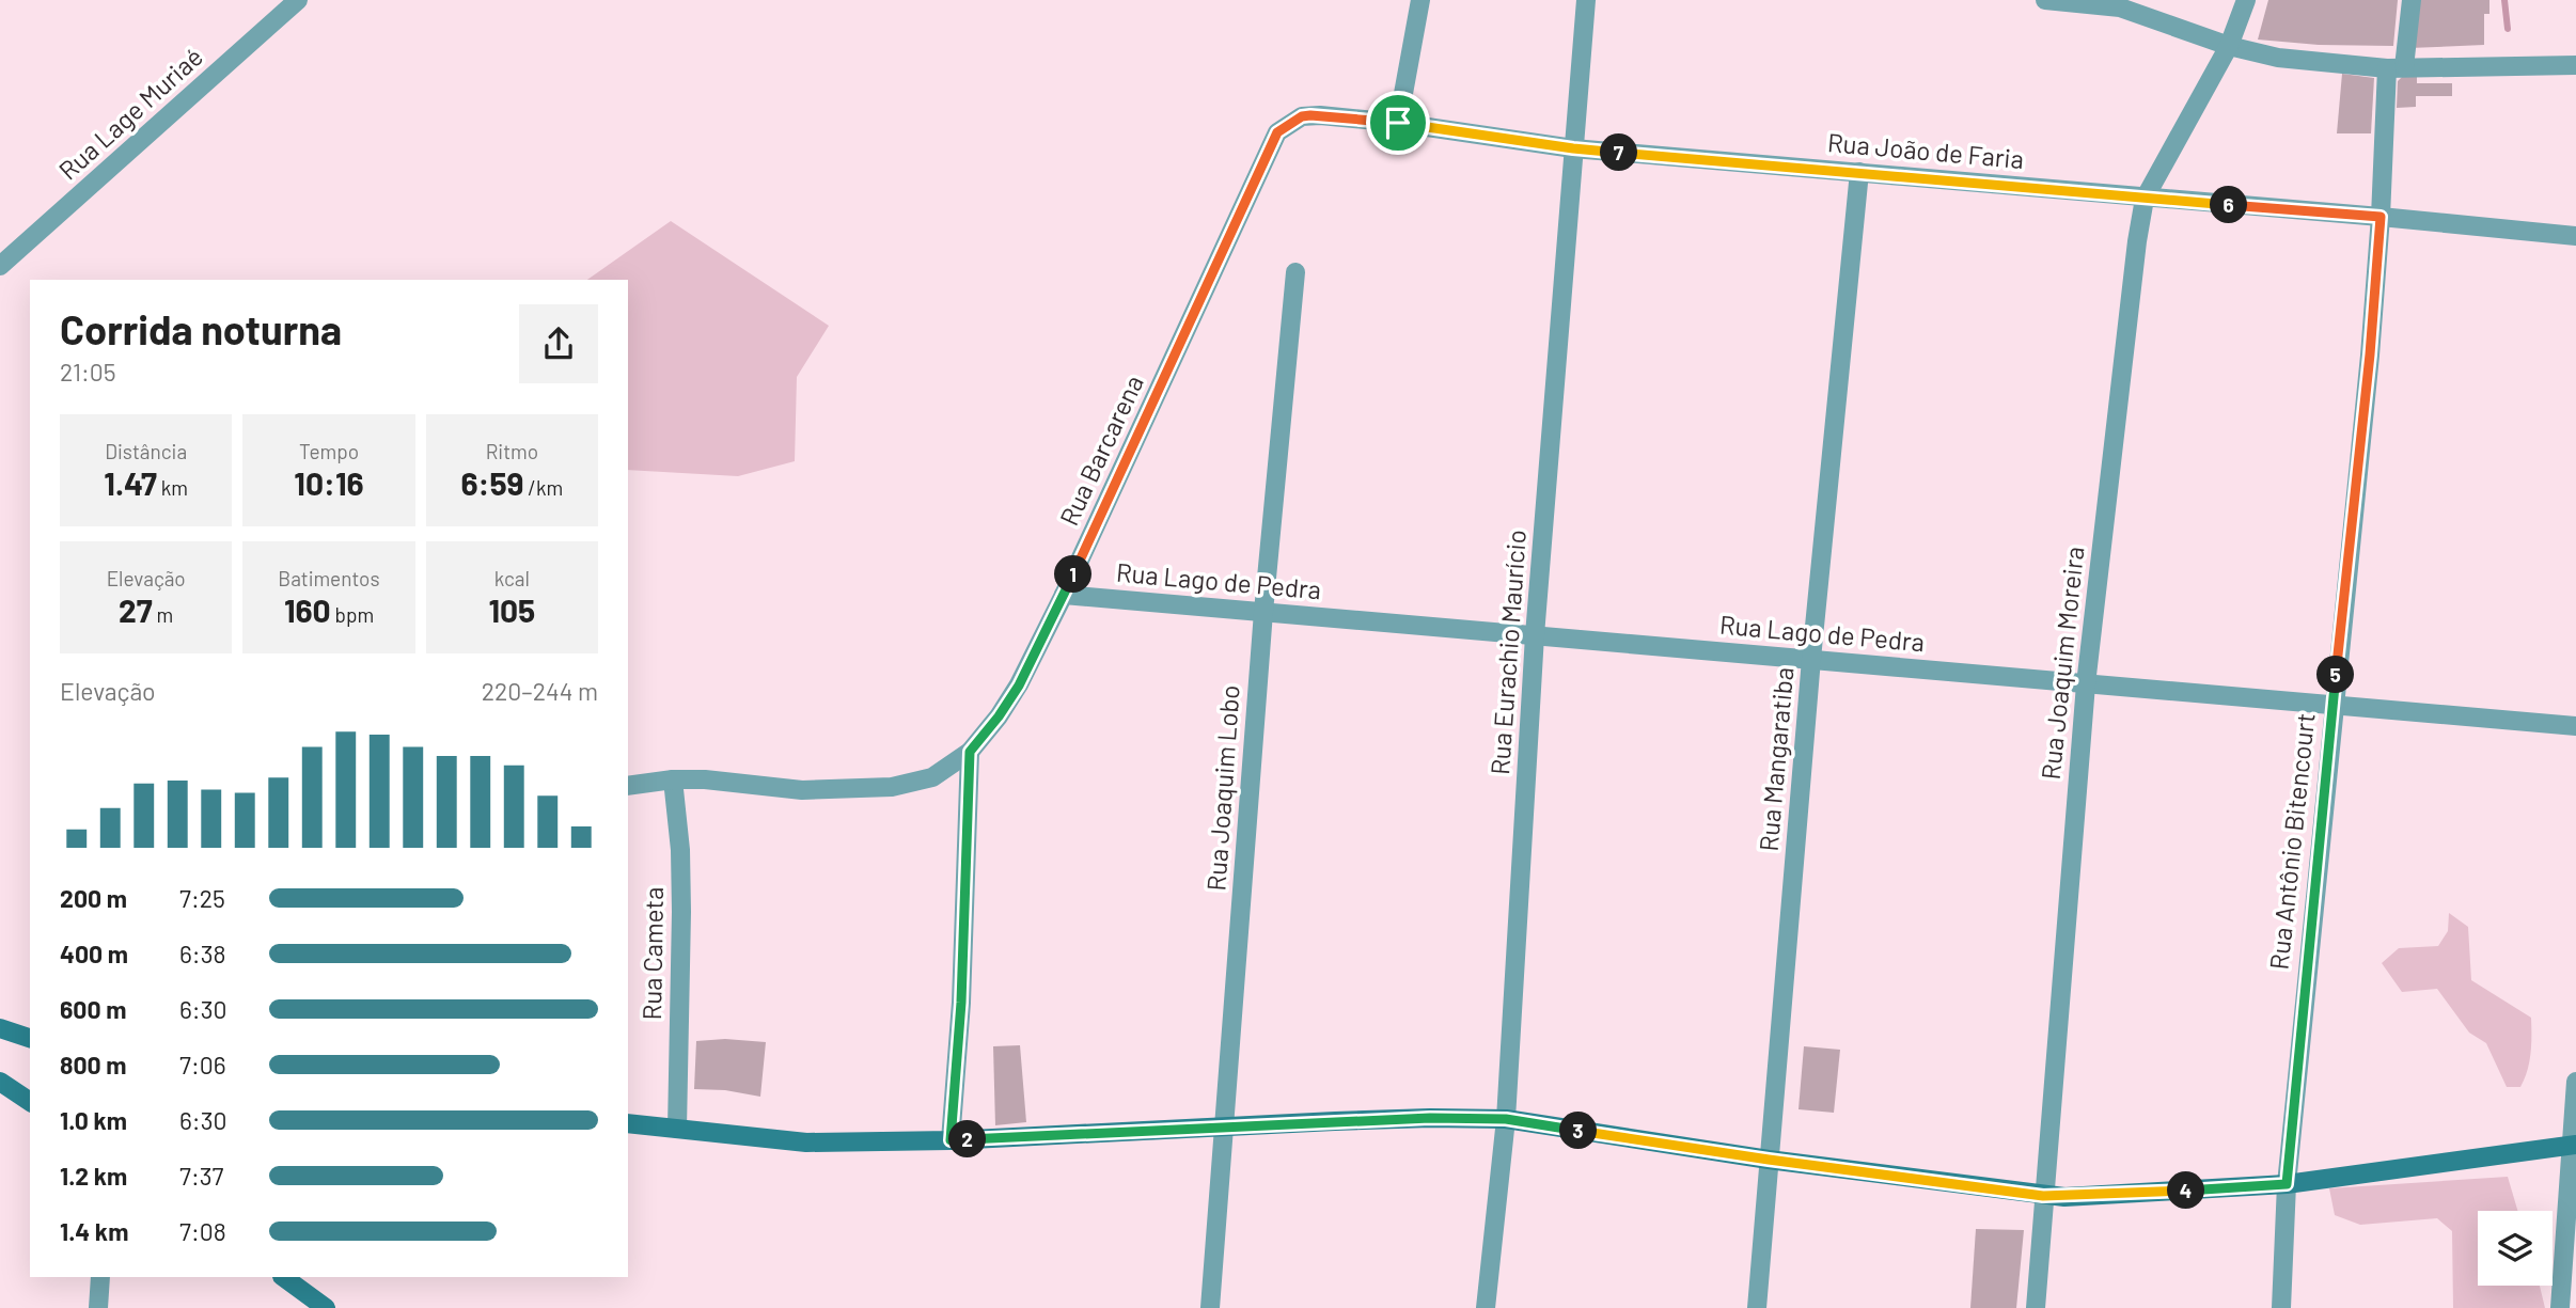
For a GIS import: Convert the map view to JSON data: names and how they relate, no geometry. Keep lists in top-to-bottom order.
{
  "streets": {
    "street": [
      "Rua Lage Muriaé",
      "Rua João de Faria",
      "Rua Barcarena",
      "Rua Lago de Pedra",
      "Rua Eurachio Maurício",
      "Rua Joaquim Moreira",
      "Rua Mangaratiba",
      "Rua Joaquim Lobo",
      "Rua Antônio Bitencourt",
      "Rua Cameta"
    ]
  },
  "crossings": [
    ["Rua João de Faria", "Rua Barcarena"],
    ["Rua João de Faria", "Rua Eurachio Maurício"],
    ["Rua João de Faria", "Rua Joaquim Moreira"],
    ["Rua João de Faria", "Rua Mangaratiba"],
    ["Rua João de Faria", "Rua Antônio Bitencourt"],
    ["Rua Barcarena", "Rua Lago de Pedra"],
    ["Rua Lago de Pedra", "Rua Eurachio Maurício"],
    ["Rua Lago de Pedra", "Rua Joaquim Moreira"],
    ["Rua Lago de Pedra", "Rua Mangaratiba"],
    ["Rua Lago de Pedra", "Rua Joaquim Lobo"],
    ["Rua Lago de Pedra", "Rua Antônio Bitencourt"]
  ],
  "page": {
    "pins": [
      "7",
      "6",
      "1",
      "5",
      "3",
      "2",
      "4"
    ],
    "heading": ["Corrida noturna", "21:05"],
    "stats": [
      ["Distância", "1.47 km"],
      ["Tempo", "10:16"],
      ["Ritmo", "6:59 /km"],
      ["Elevação", "27 m"],
      ["Batimentos", "160 bpm"],
      ["kcal", "105"]
    ],
    "chart": ["Elevação", "220–244 m"],
    "list": [
      {
        "name": "200 m",
        "note": "7:25"
      },
      {
        "name": "400 m",
        "note": "6:38"
      },
      {
        "name": "600 m",
        "note": "6:30"
      },
      {
        "name": "800 m",
        "note": "7:06"
      },
      {
        "name": "1.0 km",
        "note": "6:30"
      },
      {
        "name": "1.2 km",
        "note": "7:37"
      },
      {
        "name": "1.4 km",
        "note": "7:08"
      }
    ]
  }
}
